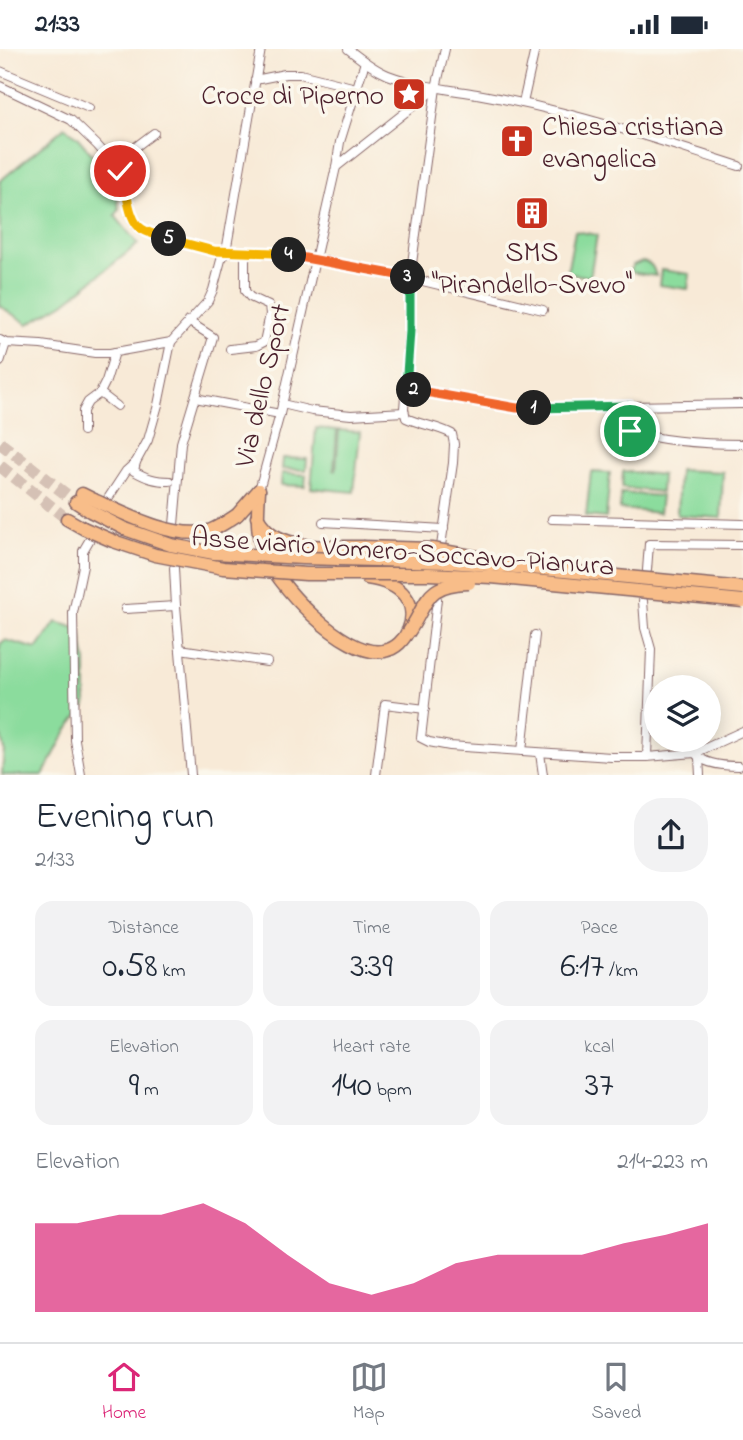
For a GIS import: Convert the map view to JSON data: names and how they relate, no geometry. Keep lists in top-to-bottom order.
{
  "streets": {
    "highway": ["Asse viario Vomero-Soccavo-Pianura"],
    "street": ["Via dello Sport"]
  },
  "places": {
    "place": ["Croce di Piperno"],
    "church": ["Chiesa cristiana evangelica"],
    "building": ["SMS \"Pirandello-Svevo\""]
  },
  "page": {
    "status": "21:33",
    "pins": [
      "5",
      "4",
      "3",
      "2",
      "1"
    ],
    "heading": ["Evening run", "21:33"],
    "stats": [
      ["Distance", "0.58 km"],
      ["Time", "3:39"],
      ["Pace", "6:17 /km"],
      ["Elevation", "9 m"],
      ["Heart rate", "140 bpm"],
      ["kcal", "37"]
    ],
    "chart": ["Elevation", "214–223 m"],
    "tabs": ["Home", "Map", "Saved"]
  }
}
